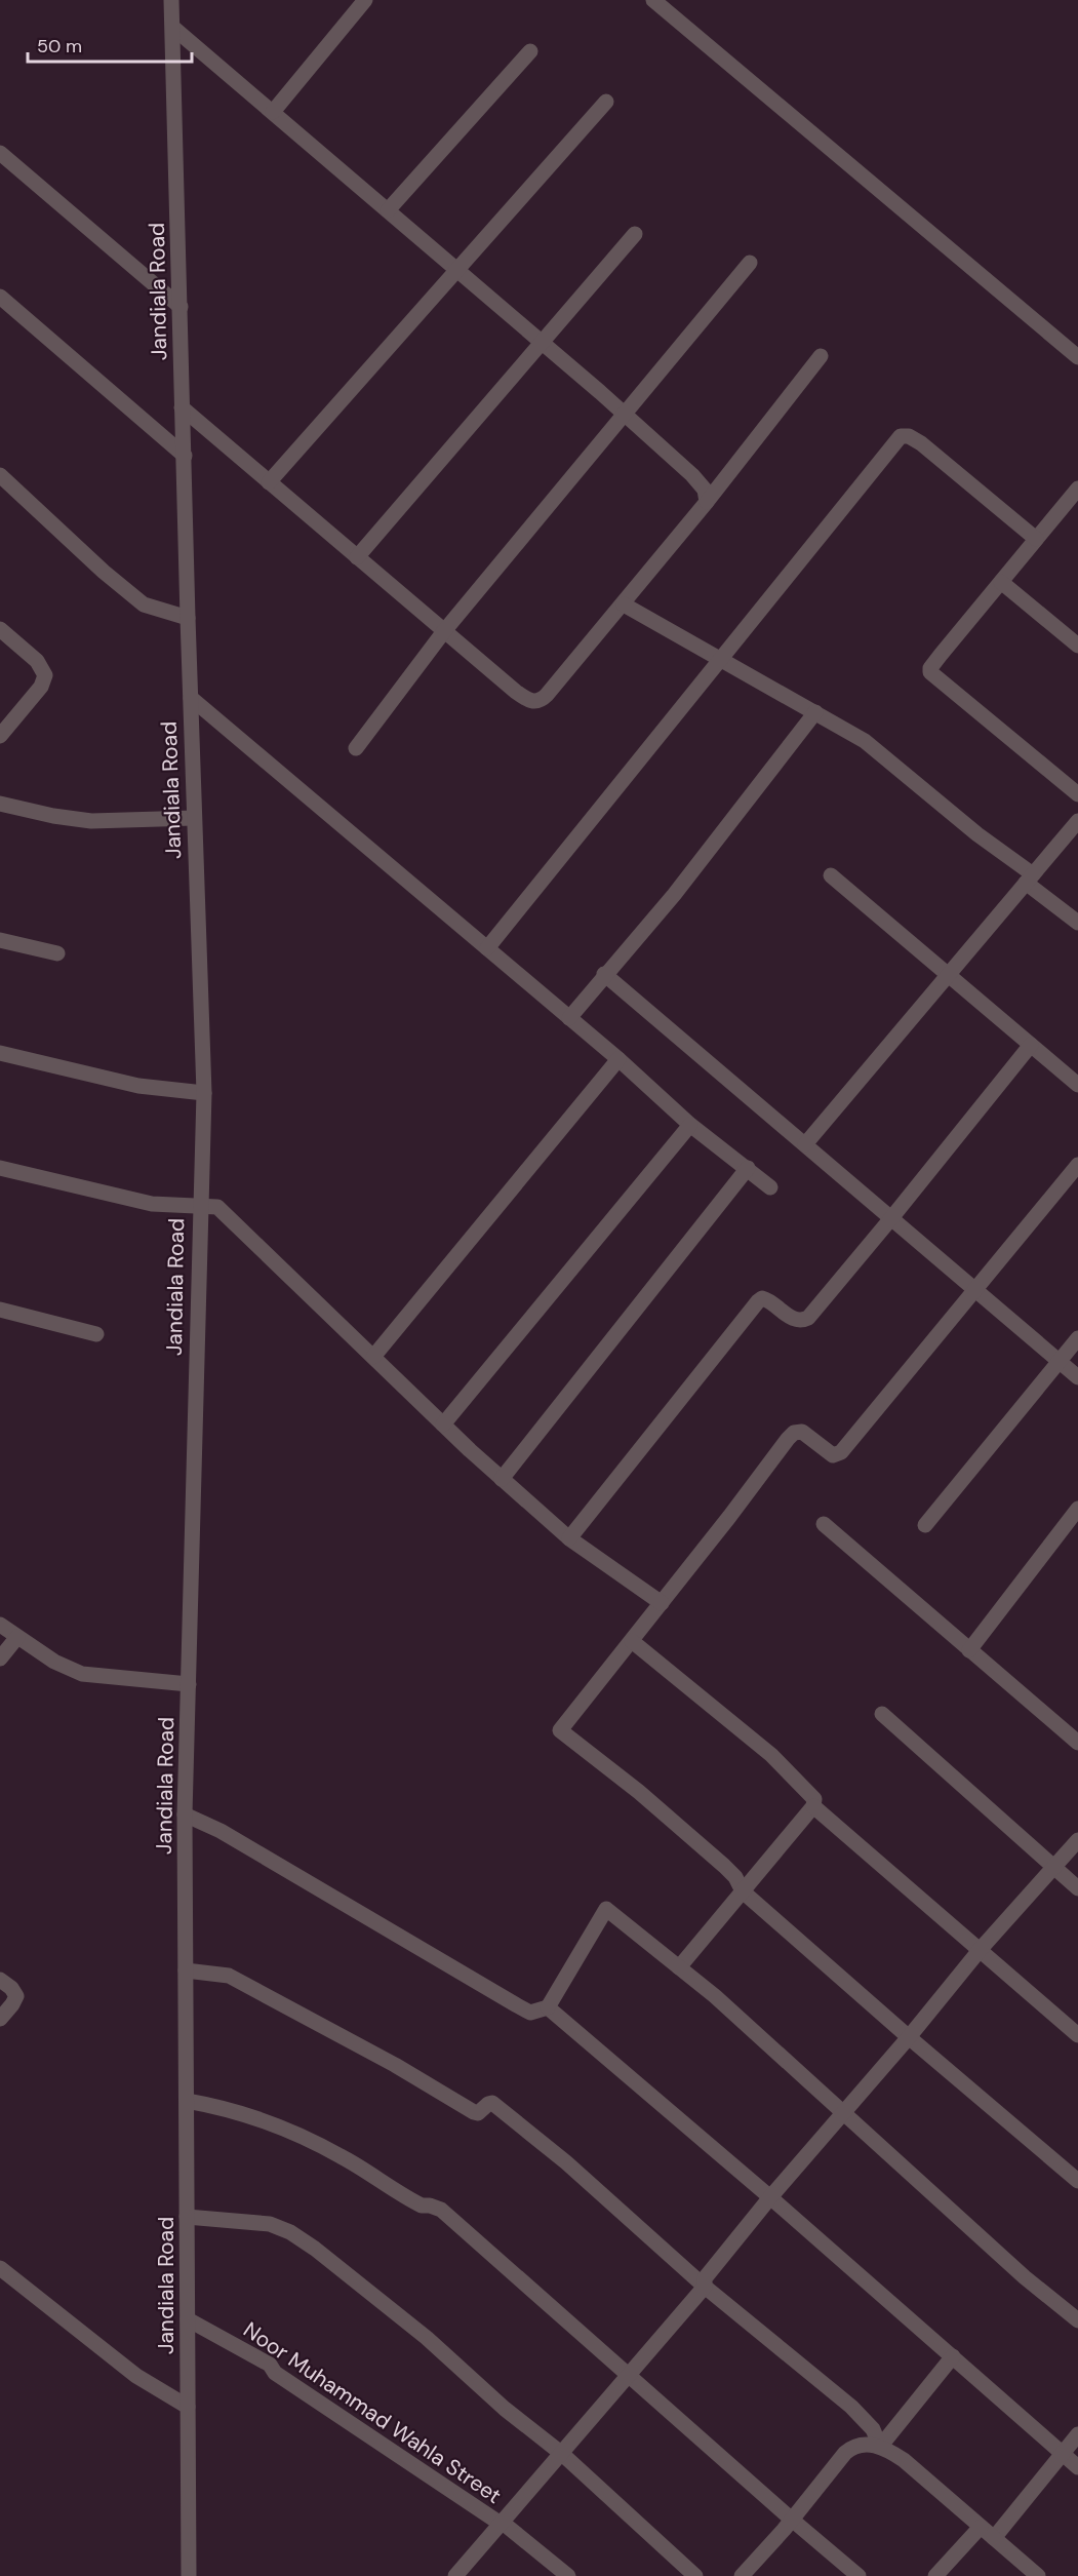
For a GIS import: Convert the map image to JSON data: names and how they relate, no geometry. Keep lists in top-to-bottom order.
{
  "streets": {
    "street": ["Jandiala Road", "Noor Muhammad Wahla Street"]
  },
  "crossings": [
    ["Jandiala Road", "Noor Muhammad Wahla Street"]
  ],
  "scale_bar": "50 m"
}
